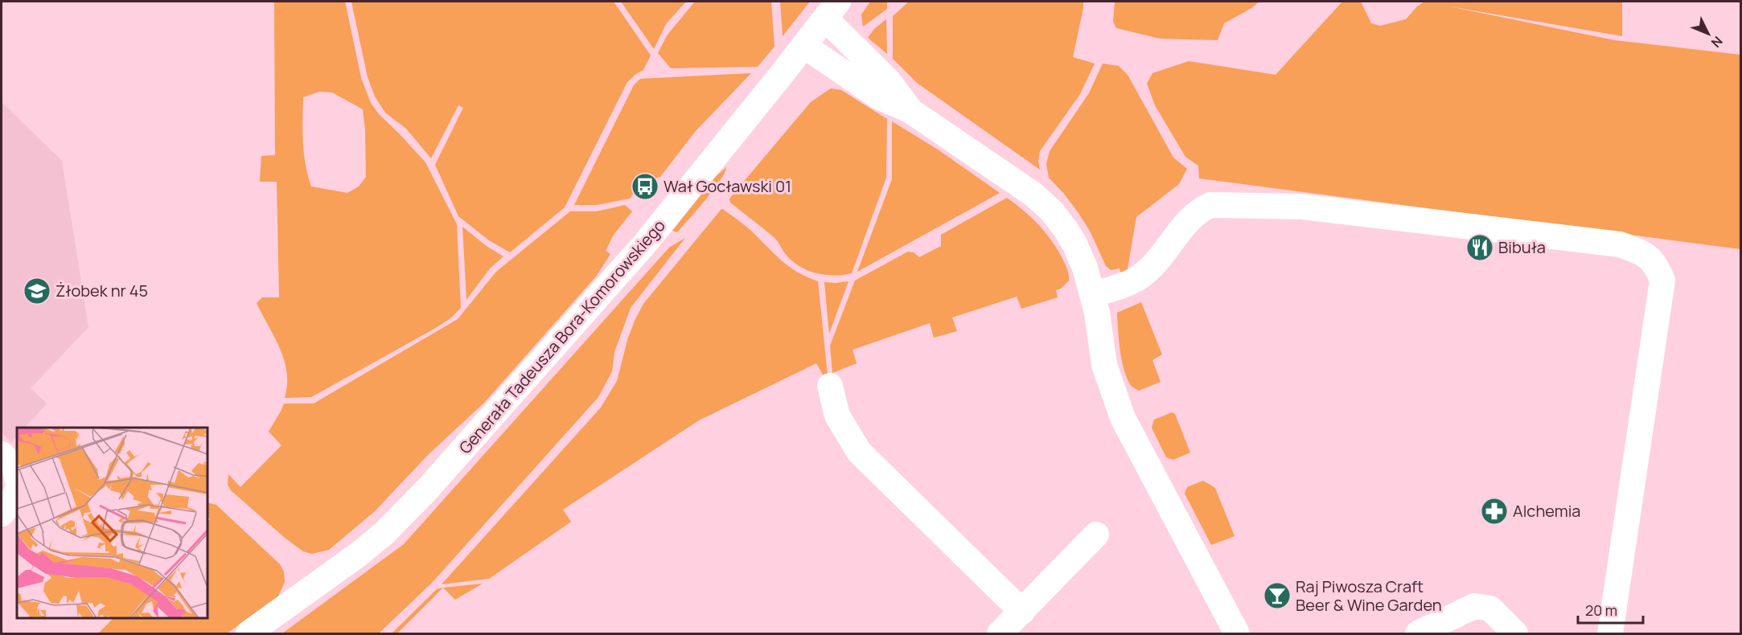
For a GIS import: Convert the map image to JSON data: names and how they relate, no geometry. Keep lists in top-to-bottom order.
{
  "streets": {
    "street": ["Generała Tadeusza Bora-Komorowskiego"]
  },
  "places": {
    "bus stop": ["Wał Gocławski 01"],
    "restaurant": ["Bibuła"],
    "school or university": ["Żłobek nr 45"],
    "pharmacy": ["Alchemia"],
    "bar": ["Raj Piwosza Craft Beer & Wine Garden"]
  },
  "scale_bar": "20 m",
  "north": "bottom right"
}
